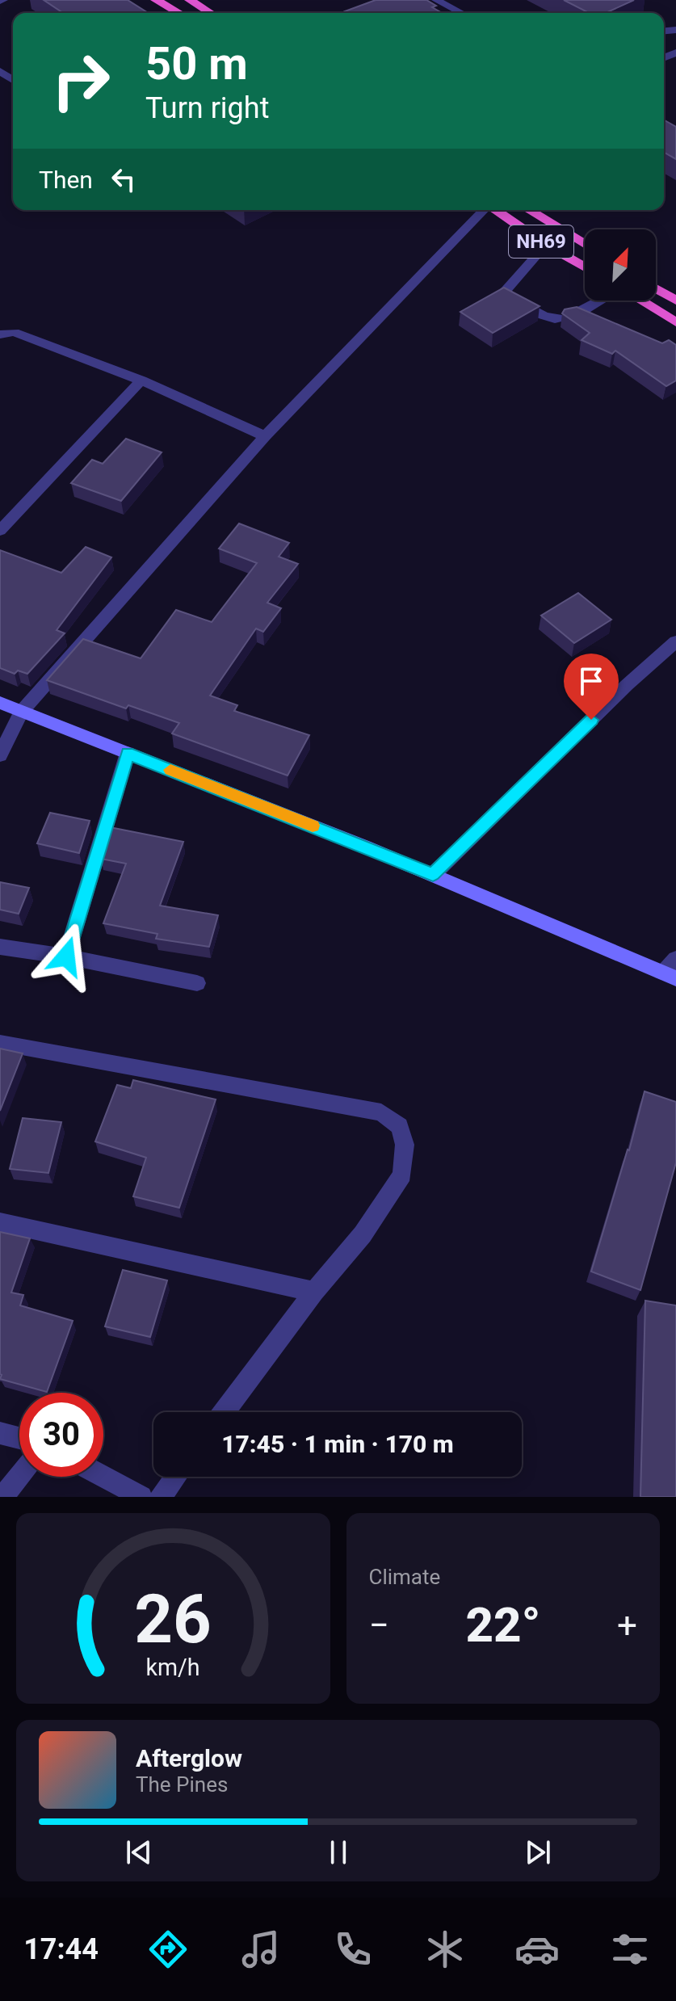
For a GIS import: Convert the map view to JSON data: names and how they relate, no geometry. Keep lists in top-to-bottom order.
{
  "streets": {
    "highway": ["NH69"]
  },
  "north": "top right",
  "page": {
    "turn": ["50 m", "Turn right"],
    "then": "Then",
    "limit": "30",
    "trip": "17:45 · 1 min · 170 m",
    "tile": "Climate",
    "heat": ["−", "22°", "+"],
    "song": ["Afterglow", "The Pines"],
    "tabs": "17:44",
    "gauge": ["26", "km/h"]
  }
}
